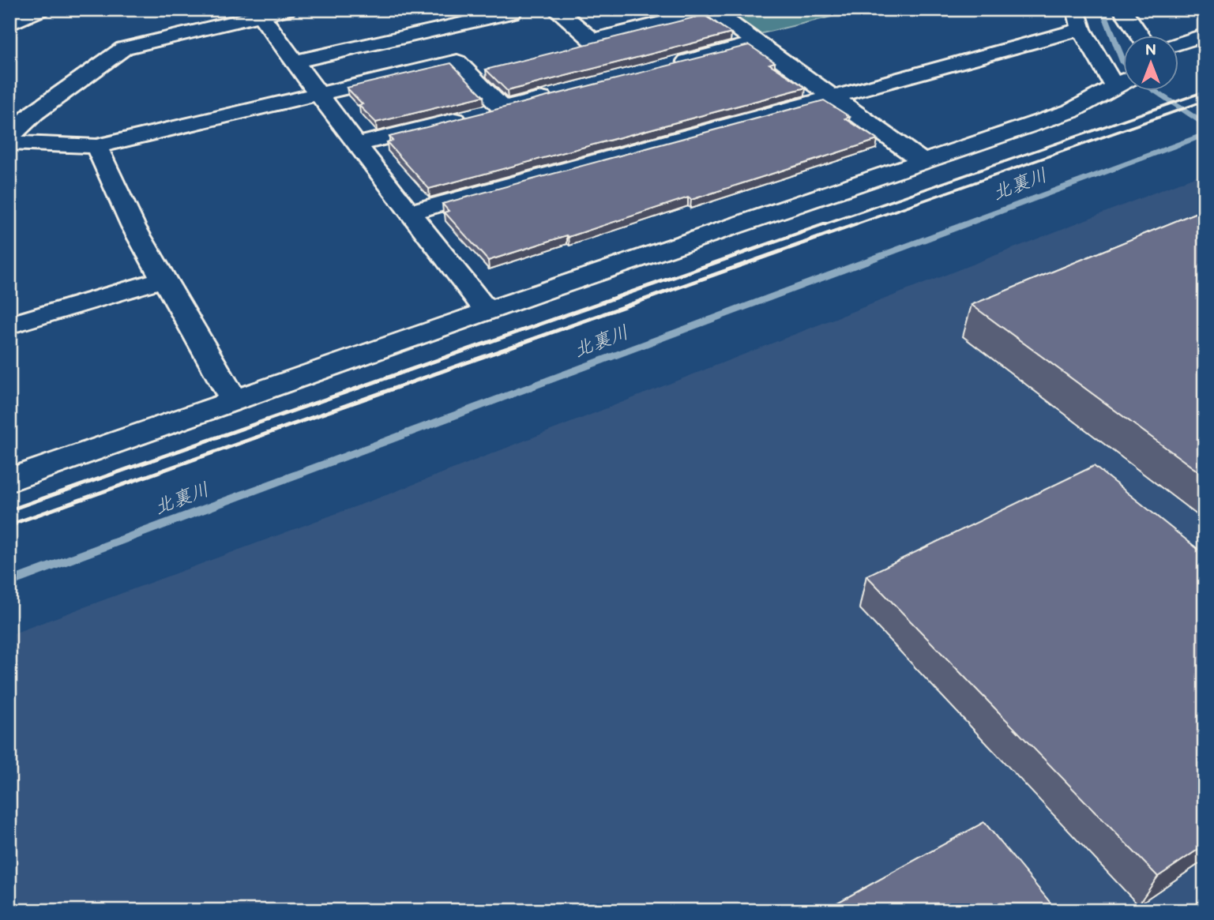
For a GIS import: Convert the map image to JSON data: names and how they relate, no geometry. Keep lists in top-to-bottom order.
{
  "water": ["北裏川"],
  "north": "top"
}
